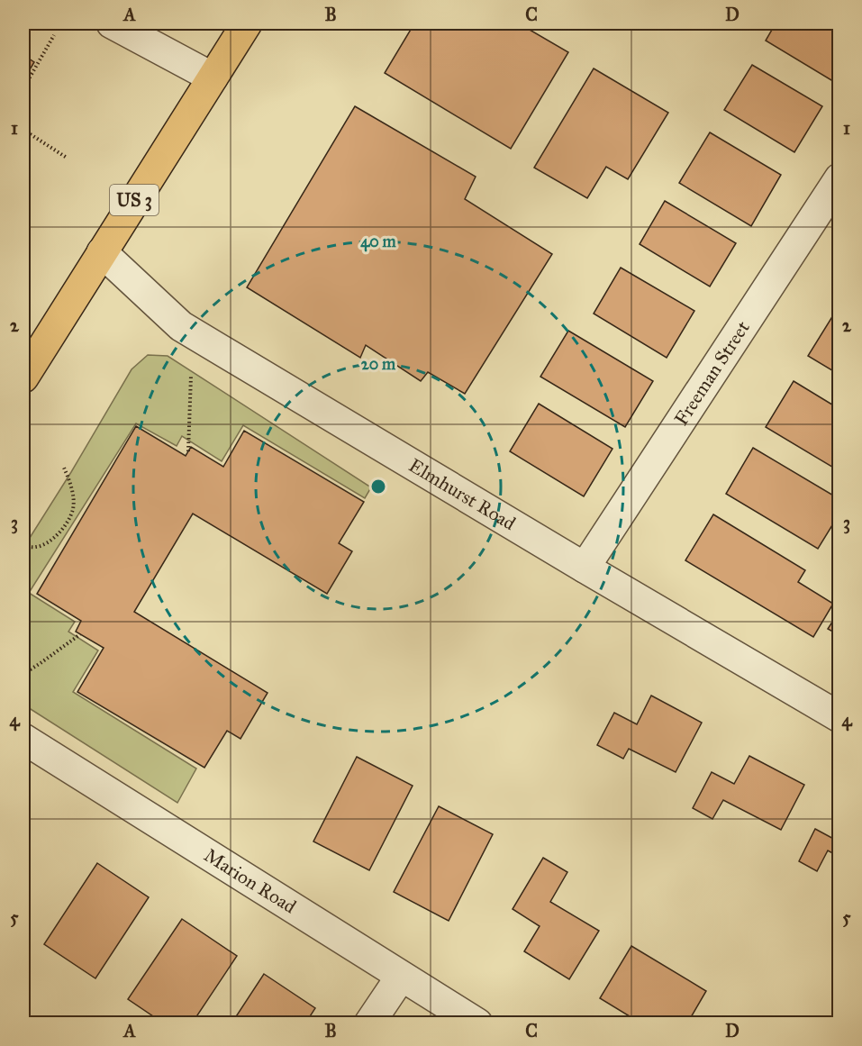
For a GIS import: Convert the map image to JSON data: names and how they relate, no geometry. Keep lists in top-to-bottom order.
{
  "streets": {
    "highway": ["US 3"],
    "street": ["Freeman Street", "Elmhurst Road", "Marion Road"]
  },
  "crossings": [
    ["US 3", "Elmhurst Road"],
    ["Freeman Street", "Elmhurst Road"]
  ],
  "grid": {
    "columns": [
      "A",
      "B",
      "C",
      "D"
    ],
    "rows": [
      "1",
      "2",
      "3",
      "4",
      "5"
    ]
  },
  "rings": ["40 m", "20 m"]
}
